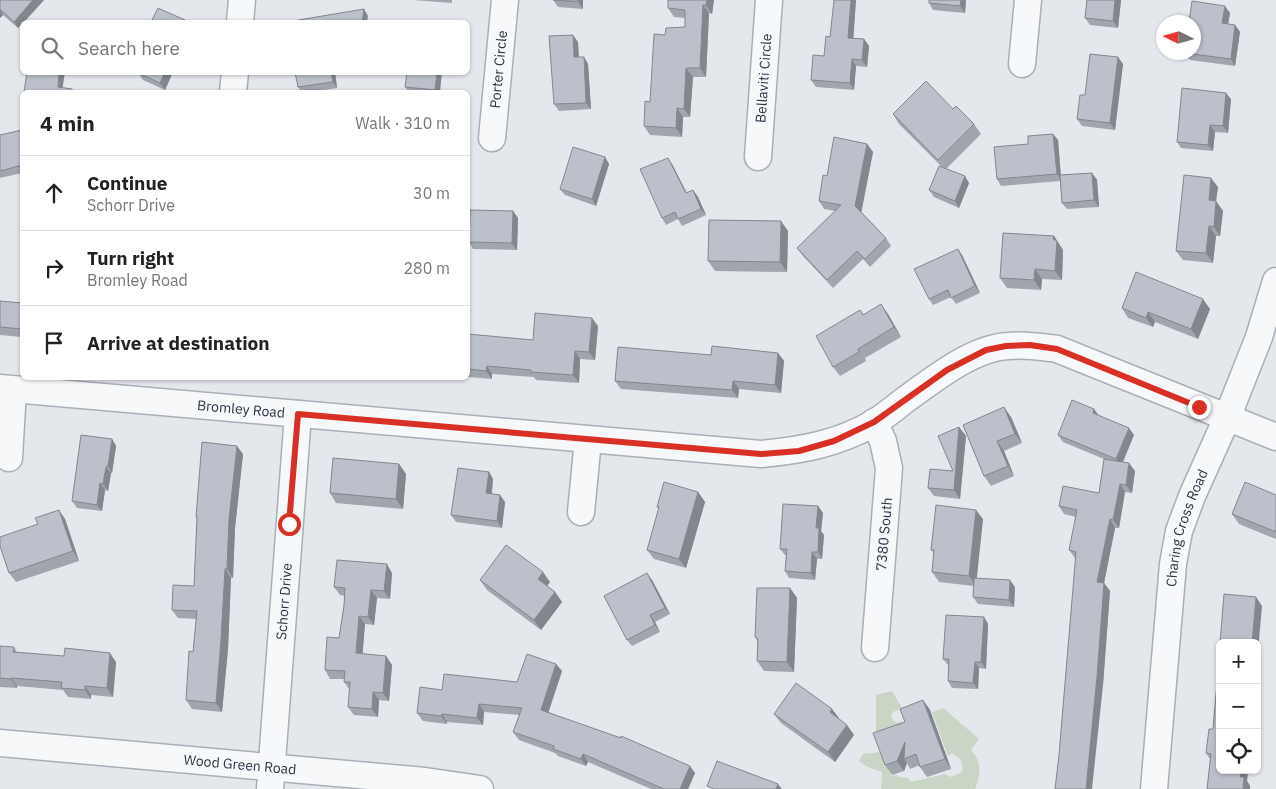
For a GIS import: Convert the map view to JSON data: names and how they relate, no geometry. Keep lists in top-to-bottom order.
{
  "streets": {
    "street": [
      "Porter Circle",
      "Bellaviti Circle",
      "Bromley Road",
      "Charing Cross Road",
      "7380 South",
      "Schorr Drive",
      "Wood Green Road"
    ]
  },
  "crossings": [
    ["Bromley Road", "Charing Cross Road"],
    ["Bromley Road", "7380 South"],
    ["Bromley Road", "Schorr Drive"],
    ["Schorr Drive", "Wood Green Road"]
  ],
  "north": "left",
  "page": {
    "search": "Search here",
    "heading": ["4 min", "Walk · 310 m"],
    "list": [
      ["Continue", "Schorr Drive", "30 m"],
      ["Turn right", "Bromley Road", "280 m"],
      "Arrive at destination"
    ],
    "map_buttons": ["+", "−"]
  }
}
